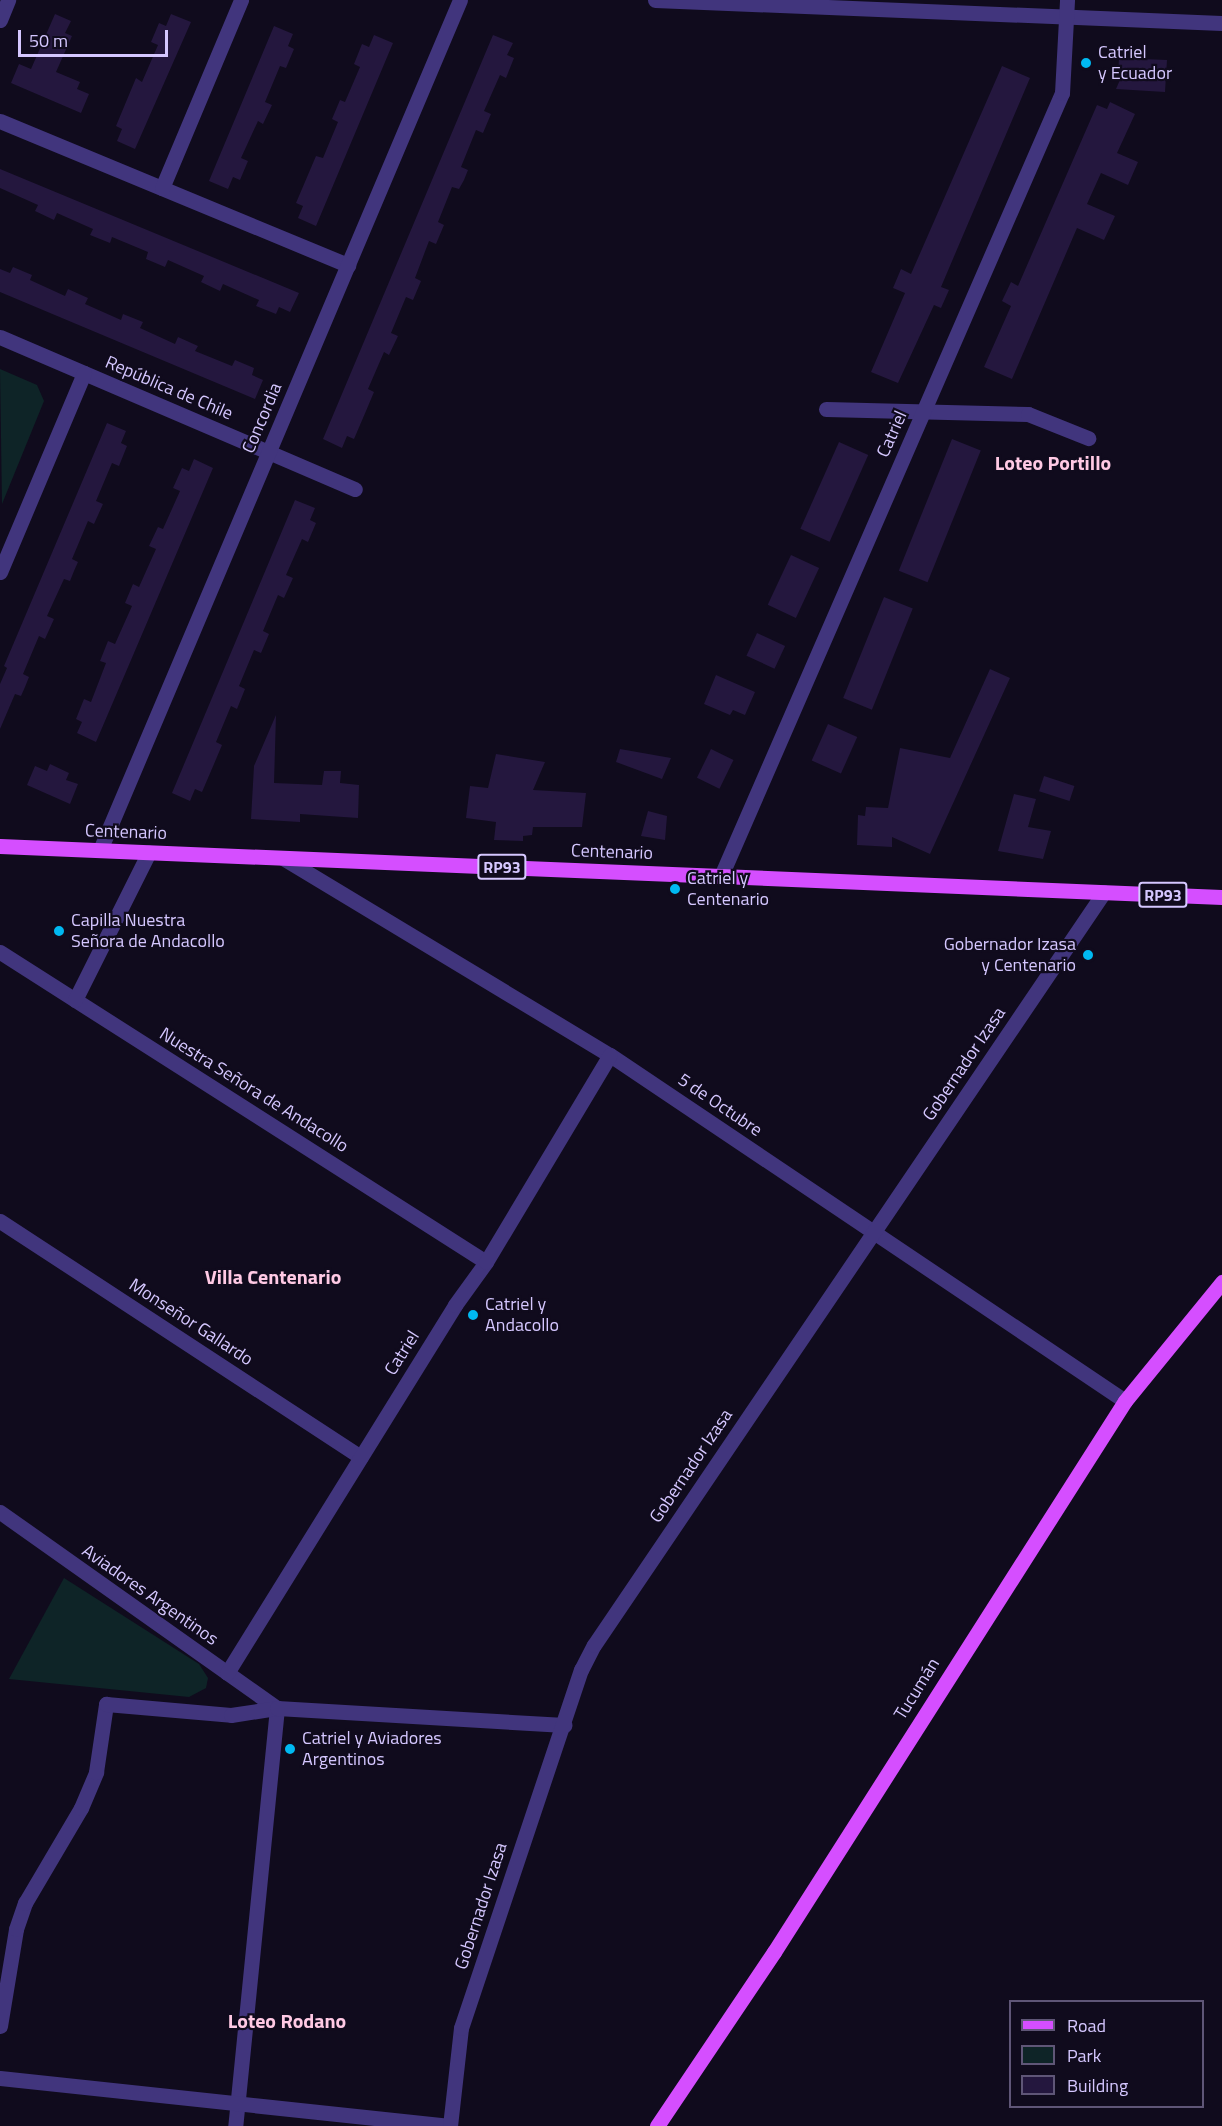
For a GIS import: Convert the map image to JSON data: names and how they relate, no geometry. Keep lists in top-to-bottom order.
{
  "streets": {
    "main road": ["Centenario", "RP93", "Tucumán"],
    "street": [
      "República de Chile",
      "Concordia",
      "Catriel",
      "Gobernador Izasa",
      "Nuestra Señora de Andacollo",
      "5 de Octubre",
      "Monseñor Gallardo",
      "Aviadores Argentinos"
    ]
  },
  "crossings": [
    ["República de Chile", "Concordia"],
    ["Concordia", "Centenario"],
    ["Catriel", "Centenario"],
    ["Catriel", "Nuestra Señora de Andacollo"],
    ["Catriel", "5 de Octubre"],
    ["Catriel", "Monseñor Gallardo"],
    ["Catriel", "Aviadores Argentinos"],
    ["Centenario", "Gobernador Izasa"],
    ["Centenario", "5 de Octubre"],
    ["Gobernador Izasa", "5 de Octubre"],
    ["5 de Octubre", "Tucumán"]
  ],
  "districts": ["Loteo Portillo", "Villa Centenario", "Loteo Rodano"],
  "places": [
    "Catriel y Ecuador",
    "Catriel y Centenario",
    "Capilla Nuestra Señora de Andacollo",
    "Gobernador Izasa y Centenario",
    "Catriel y Andacollo",
    "Catriel y Aviadores Argentinos"
  ],
  "legend": ["Road", "Park", "Building"],
  "scale_bar": "50 m"
}
